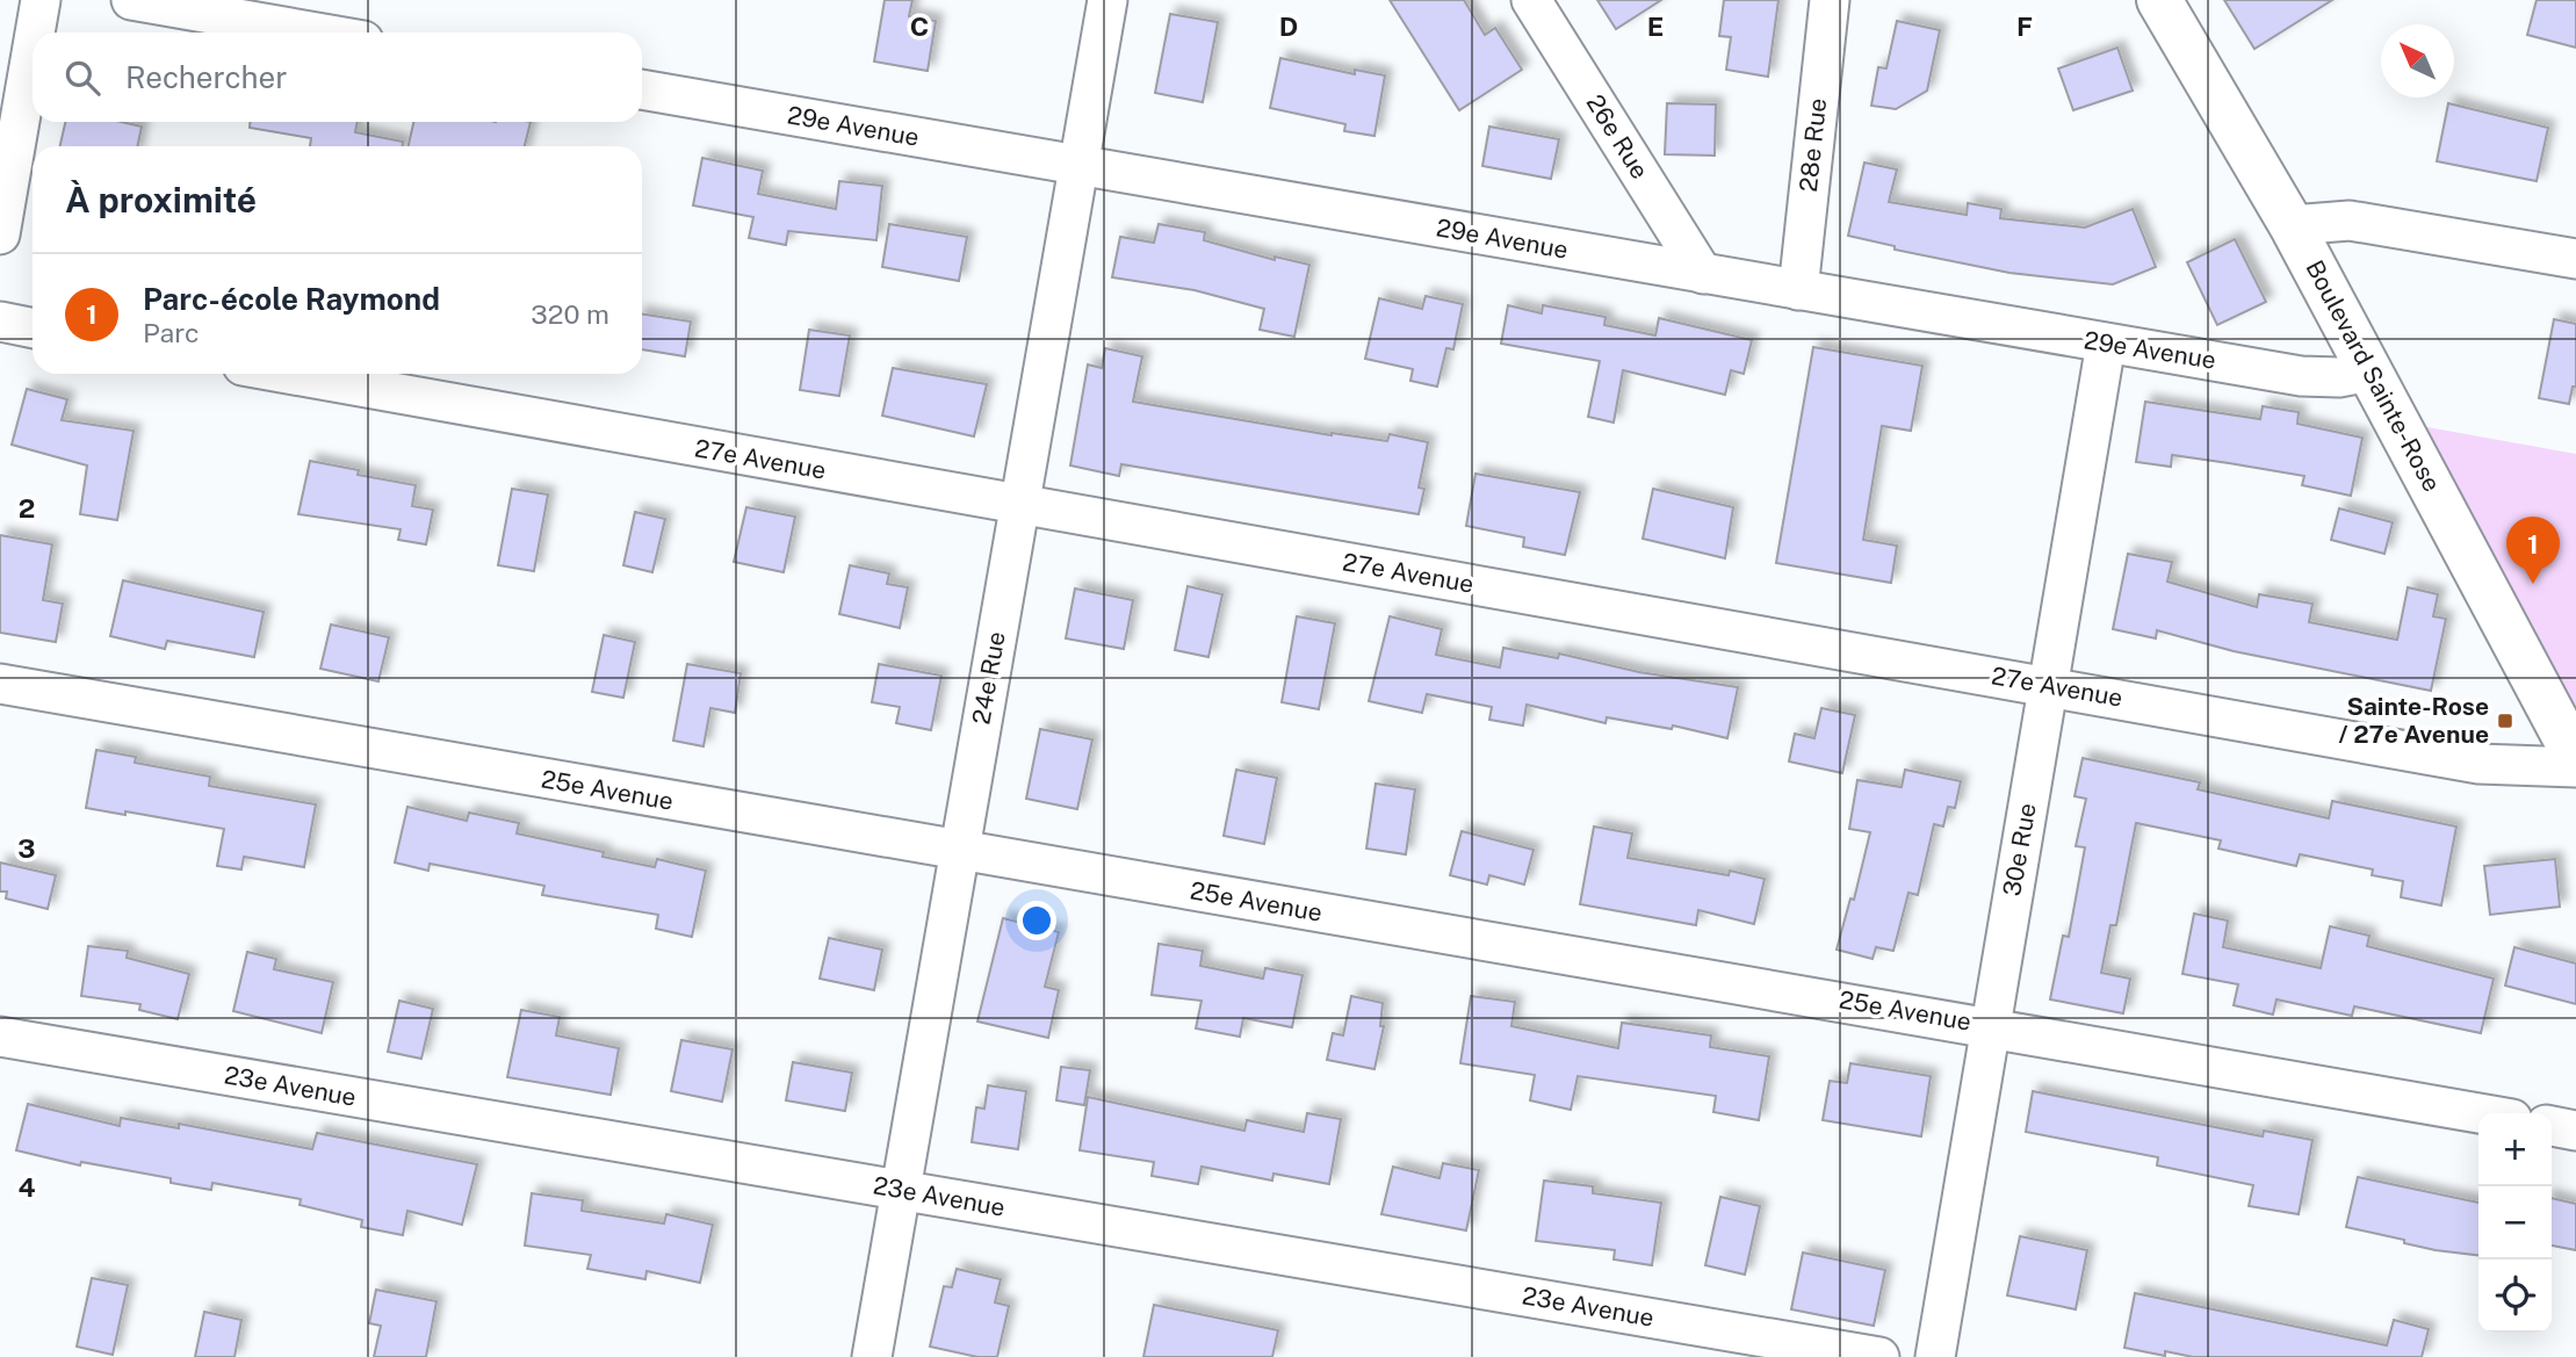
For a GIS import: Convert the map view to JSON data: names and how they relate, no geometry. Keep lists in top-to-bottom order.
{
  "streets": {
    "street": [
      "29e Avenue",
      "26e Rue",
      "28e Rue",
      "Boulevard Sainte-Rose",
      "27e Avenue",
      "24e Rue",
      "25e Avenue",
      "30e Rue",
      "23e Avenue"
    ]
  },
  "crossings": [
    ["29e Avenue", "26e Rue"],
    ["29e Avenue", "28e Rue"],
    ["29e Avenue", "Boulevard Sainte-Rose"],
    ["29e Avenue", "24e Rue"],
    ["29e Avenue", "30e Rue"],
    ["27e Avenue", "24e Rue"],
    ["27e Avenue", "30e Rue"],
    ["24e Rue", "25e Avenue"],
    ["24e Rue", "23e Avenue"],
    ["25e Avenue", "30e Rue"]
  ],
  "places": {
    "transit": ["Sainte-Rose / 27e Avenue"]
  },
  "north": "top left",
  "page": {
    "search": "Rechercher",
    "heading": "À proximité",
    "list": [
      {
        "mark": "1",
        "name": "Parc-école Raymond",
        "note": "Parc",
        "value": "320 m"
      }
    ],
    "pins": "1",
    "map_buttons": ["+", "−"]
  },
  "grid": {
    "columns": [
      "C",
      "D",
      "E",
      "F"
    ],
    "rows": ["2", "3", "4"]
  }
}
